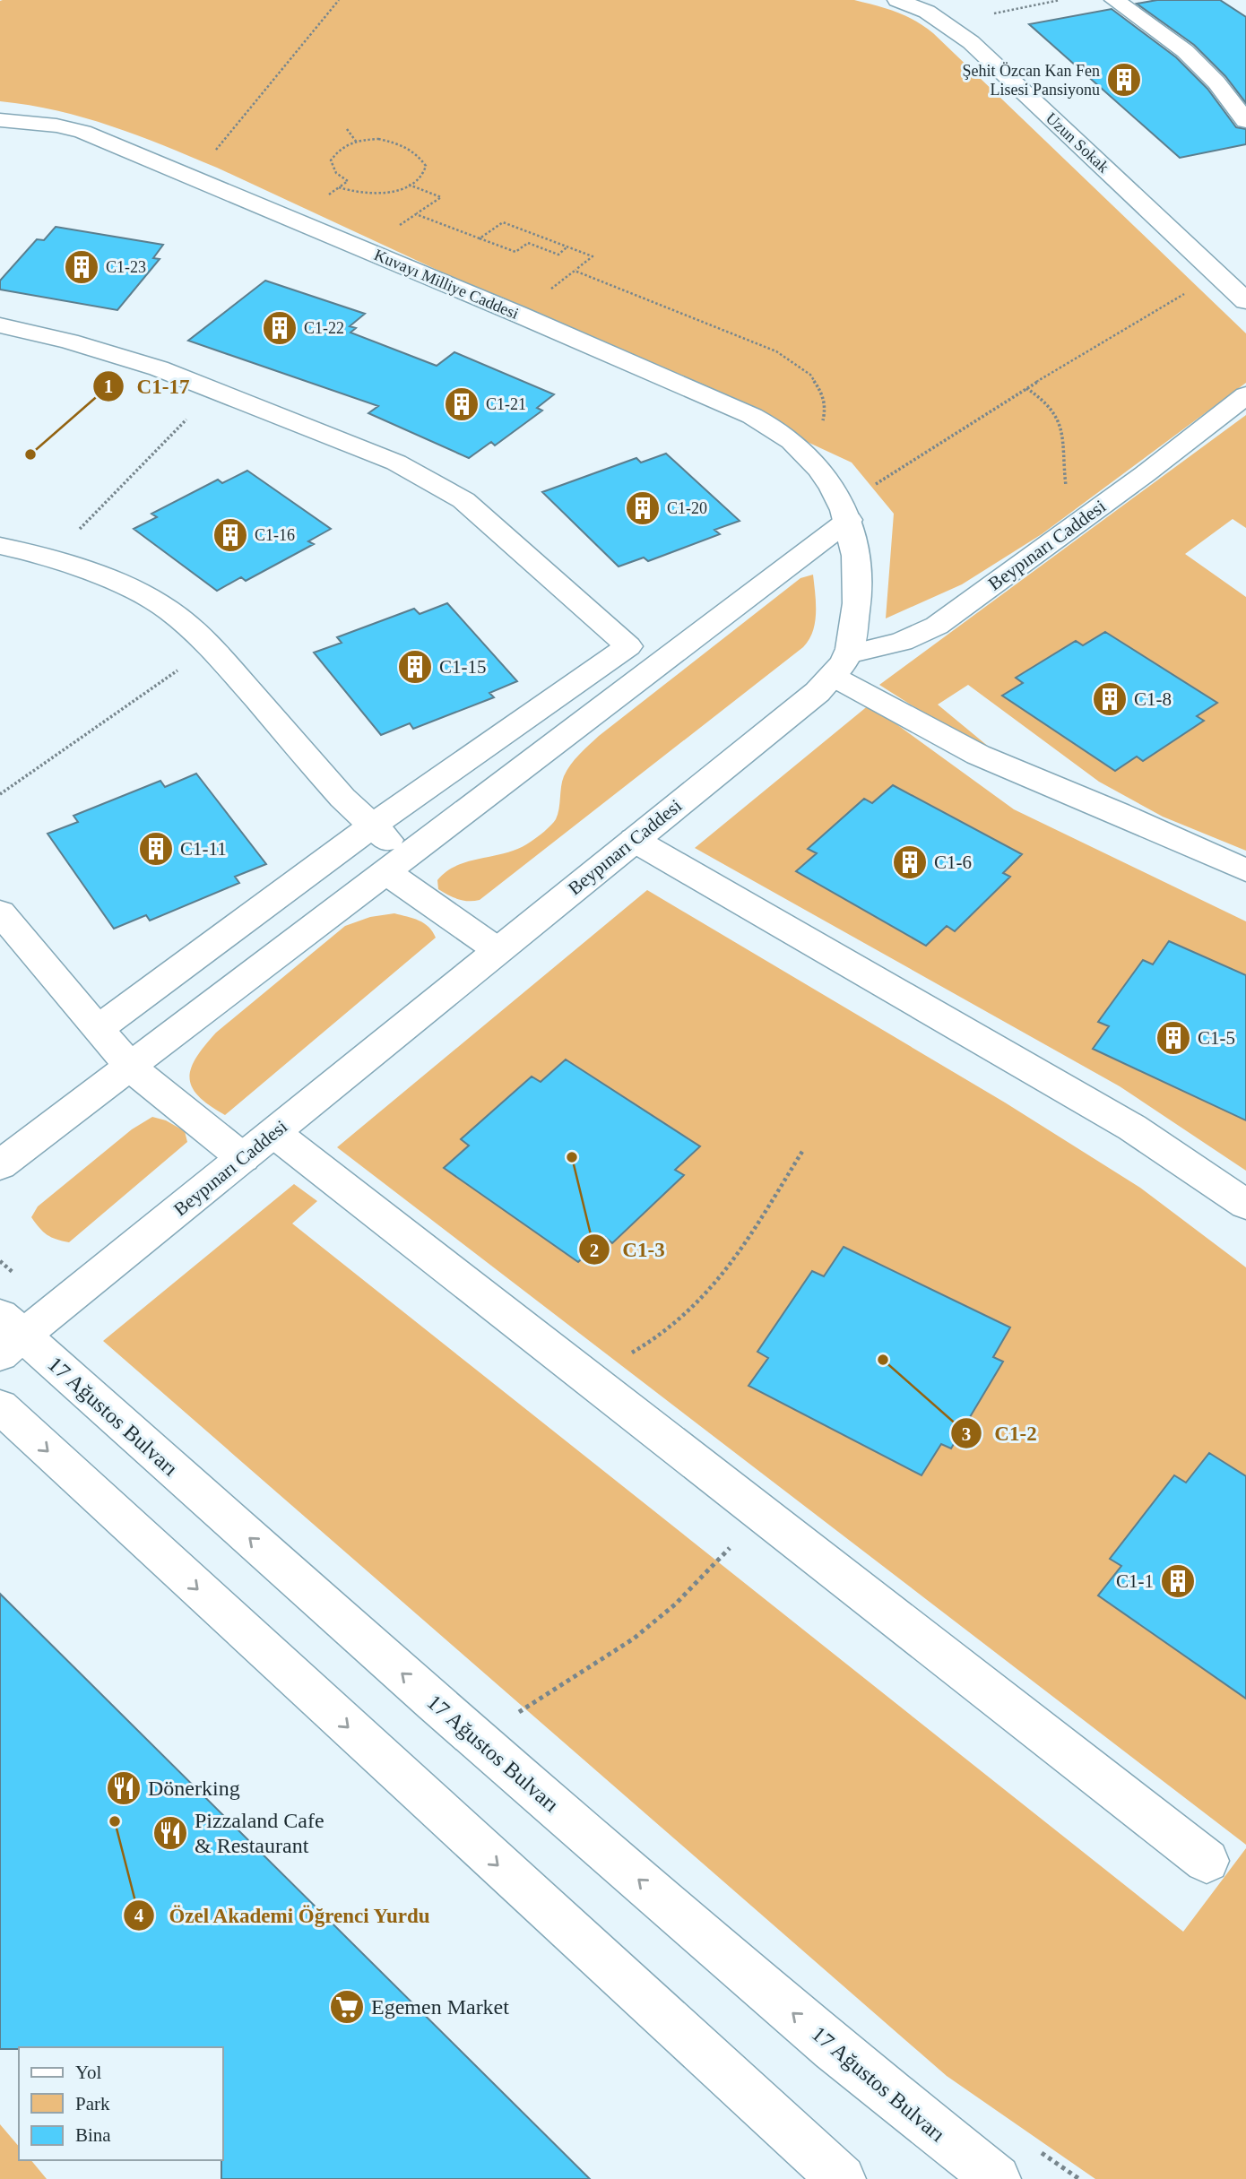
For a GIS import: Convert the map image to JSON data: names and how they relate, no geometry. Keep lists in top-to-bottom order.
{
  "streets": {
    "street": [
      "Uzun Sokak",
      "Kuvayı Milliye Caddesi",
      "Beypınarı Caddesi",
      "17 Ağustos Bulvarı"
    ]
  },
  "crossings": [
    ["Kuvayı Milliye Caddesi", "Beypınarı Caddesi"],
    ["Beypınarı Caddesi", "17 Ağustos Bulvarı"]
  ],
  "places": {
    "building": [
      "Şehit Özcan Kan Fen Lisesi Pansiyonu",
      "C1-23",
      "C1-22",
      "C1-21",
      "C1-20",
      "C1-16",
      "C1-15",
      "C1-8",
      "C1-11",
      "C1-6",
      "C1-5",
      "C1-1"
    ],
    "other": [
      "C1-17",
      "C1-3",
      "C1-2",
      "Özel Akademi Öğrenci Yurdu"
    ],
    "restaurant": ["Dönerking", "Pizzaland Cafe & Restaurant"],
    "supermarket": ["Egemen Market"]
  },
  "legend": ["Yol", "Park", "Bina"]
}
